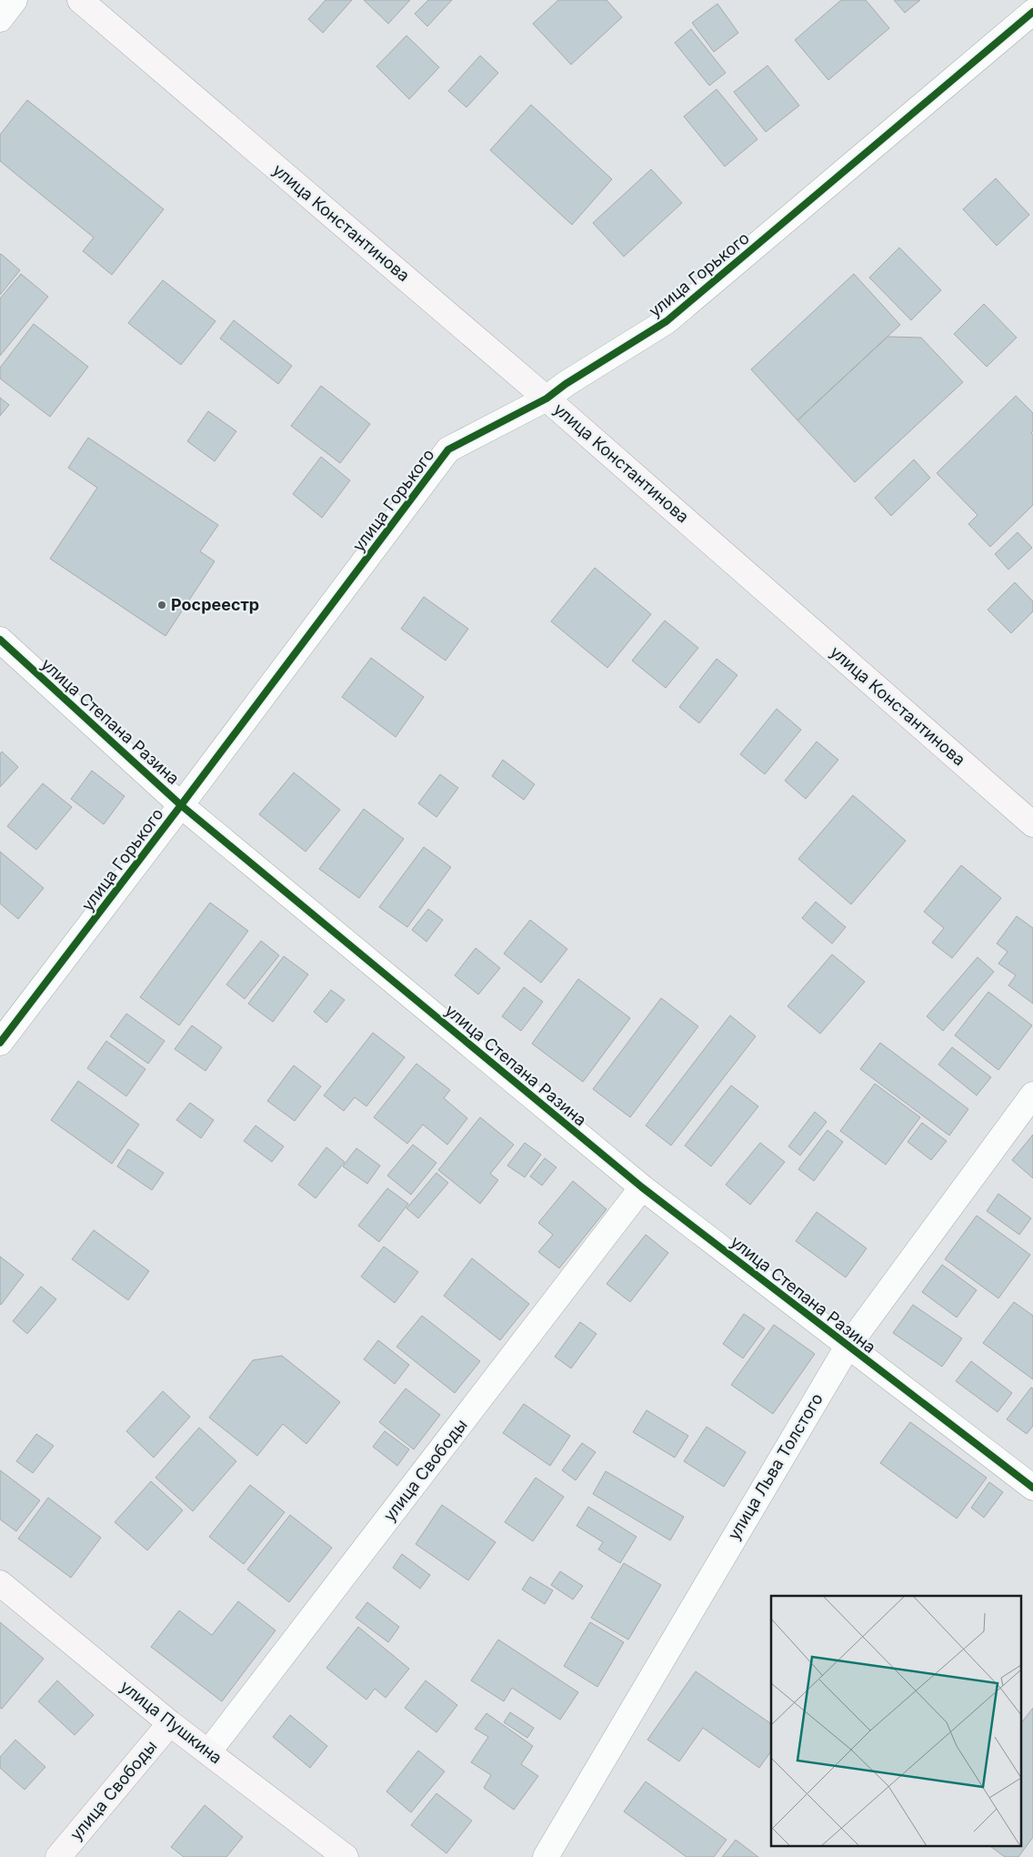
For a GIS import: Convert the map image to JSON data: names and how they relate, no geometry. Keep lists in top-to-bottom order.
{
  "streets": {
    "street": [
      "улица Константинова",
      "улица Горького",
      "улица Степана Разина",
      "улица Льва Толстого",
      "улица Свободы",
      "улица Пушкина"
    ]
  },
  "crossings": [
    ["улица Константинова", "улица Горького"],
    ["улица Горького", "улица Степана Разина"],
    ["улица Степана Разина", "улица Льва Толстого"],
    ["улица Степана Разина", "улица Свободы"],
    ["улица Свободы", "улица Пушкина"]
  ],
  "places": ["Росреестр"]
}
